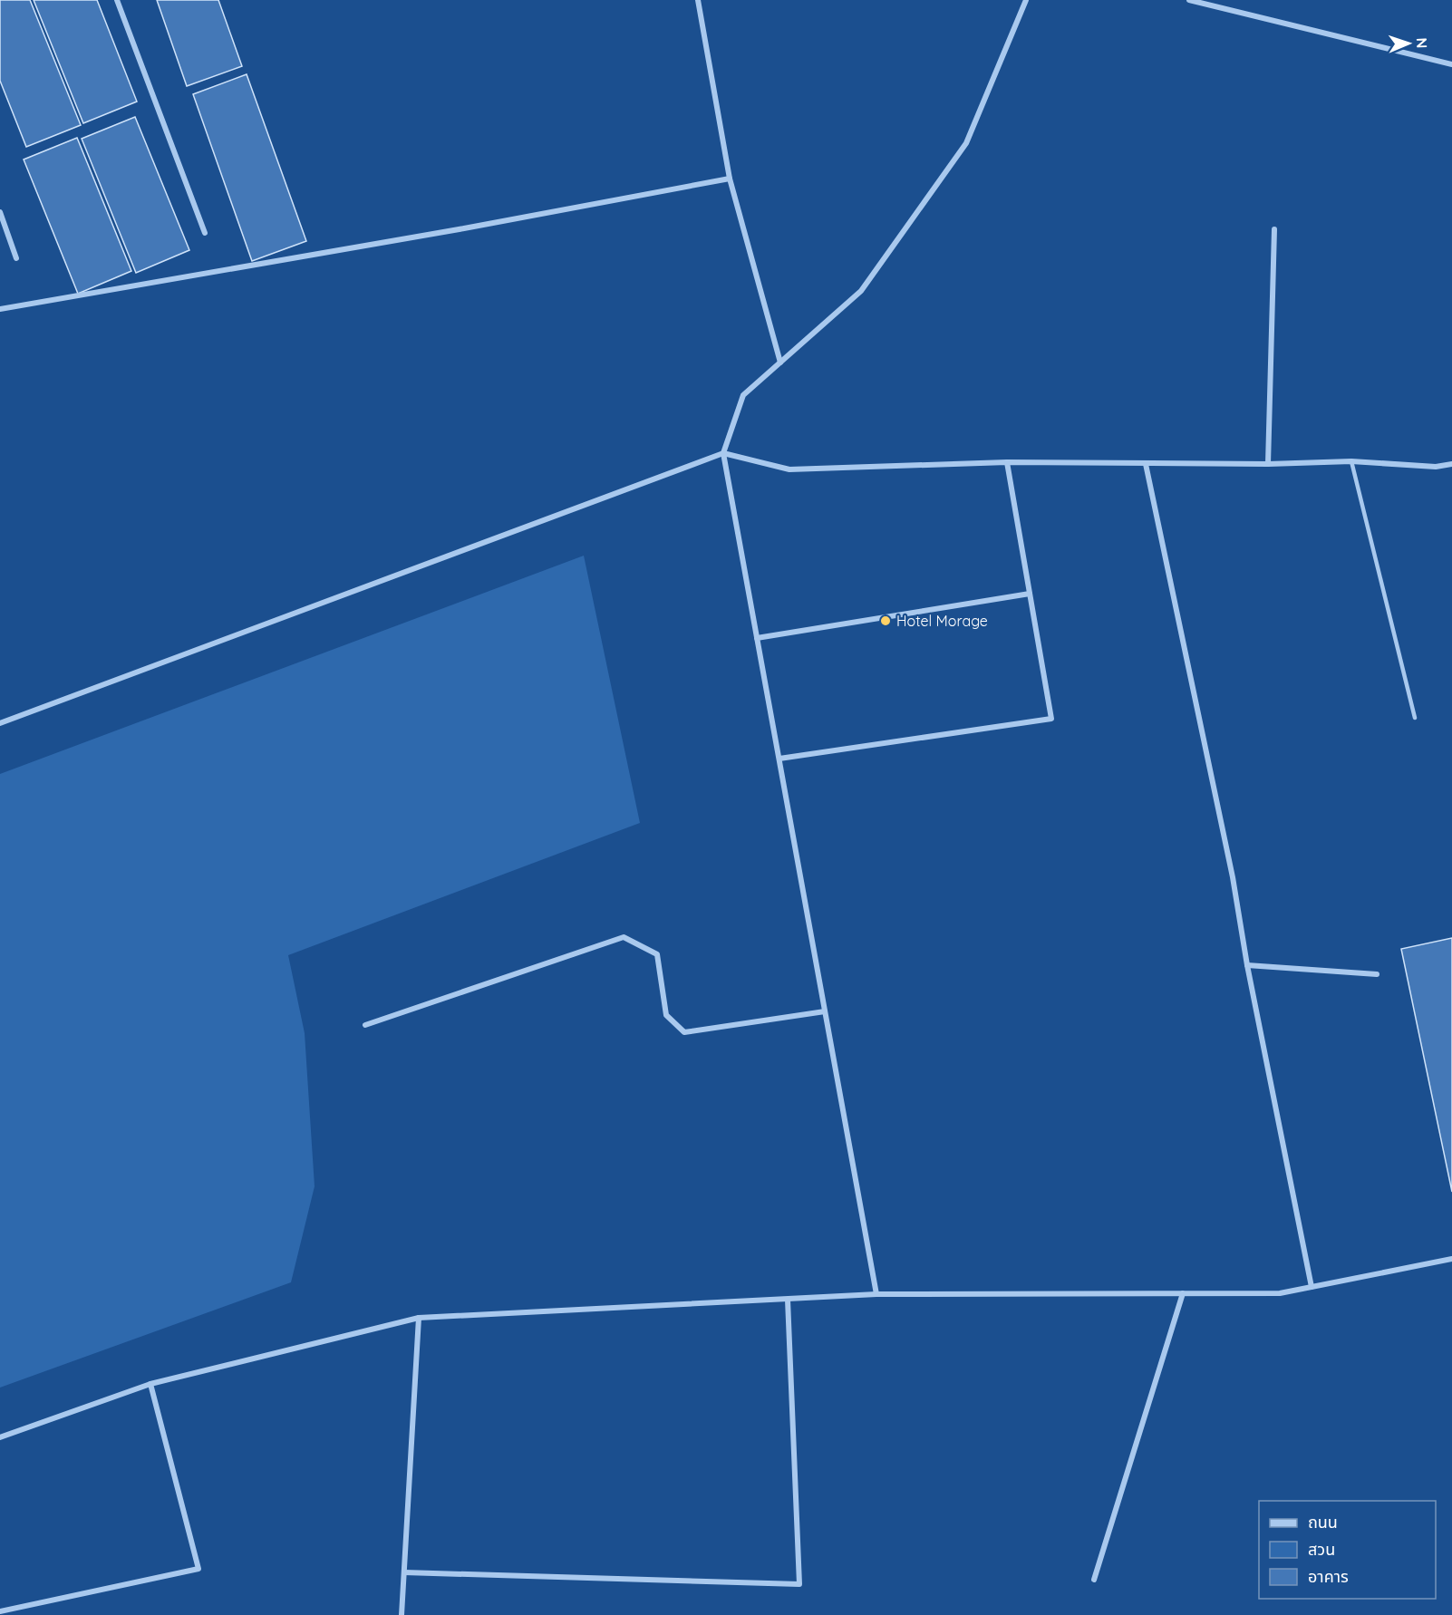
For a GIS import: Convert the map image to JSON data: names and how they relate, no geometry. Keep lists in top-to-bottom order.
{
  "places": ["Hotel Morage"],
  "legend": ["ถนน", "สวน", "อาคาร"],
  "north": "right"
}
